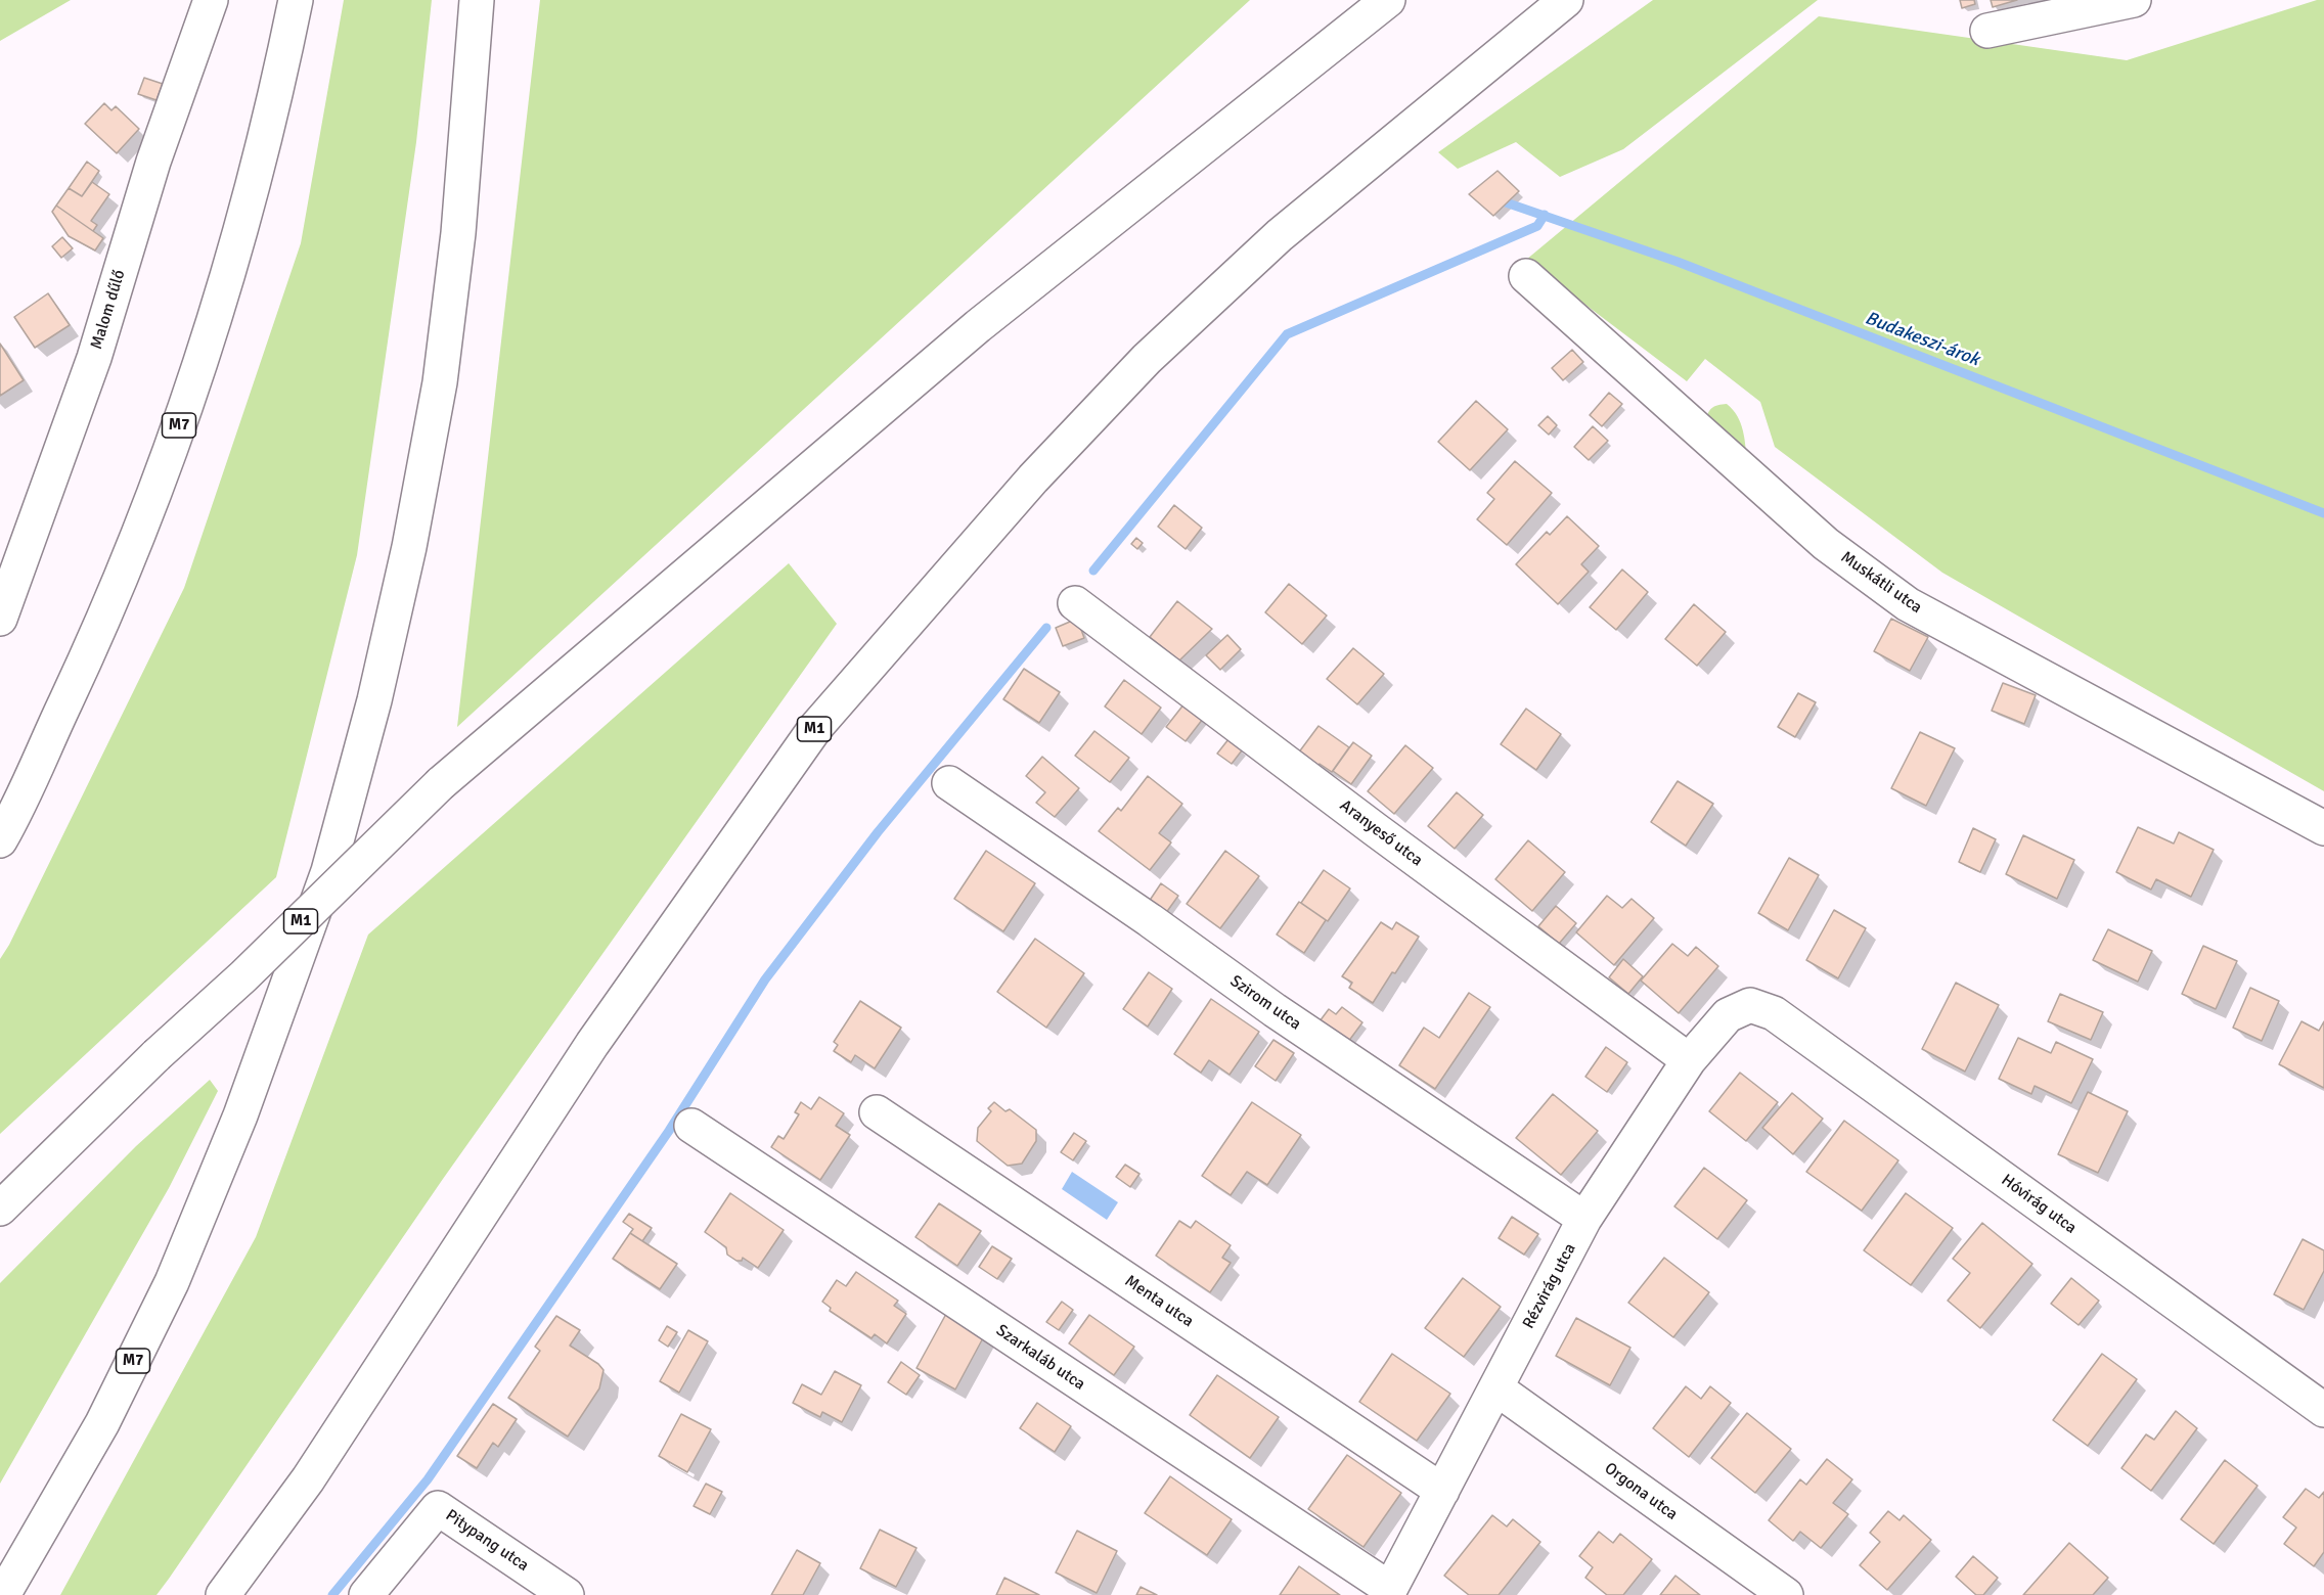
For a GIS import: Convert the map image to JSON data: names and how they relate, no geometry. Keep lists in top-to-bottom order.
{
  "streets": {
    "main road": [
      "Malom dűlő",
      "M7",
      "Muskátli utca",
      "M1",
      "Aranyeső utca",
      "Szirom utca",
      "Hóvirág utca",
      "Rézvirág utca",
      "Menta utca",
      "Szarkaláb utca",
      "Orgona utca",
      "Pitypang utca"
    ]
  },
  "crossings": [
    ["Aranyeső utca", "Rézvirág utca"],
    ["Szirom utca", "Rézvirág utca"],
    ["Hóvirág utca", "Rézvirág utca"],
    ["Rézvirág utca", "Menta utca"],
    ["Rézvirág utca", "Szarkaláb utca"],
    ["Rézvirág utca", "Orgona utca"]
  ],
  "water": ["Budakeszi-árok"]
}
